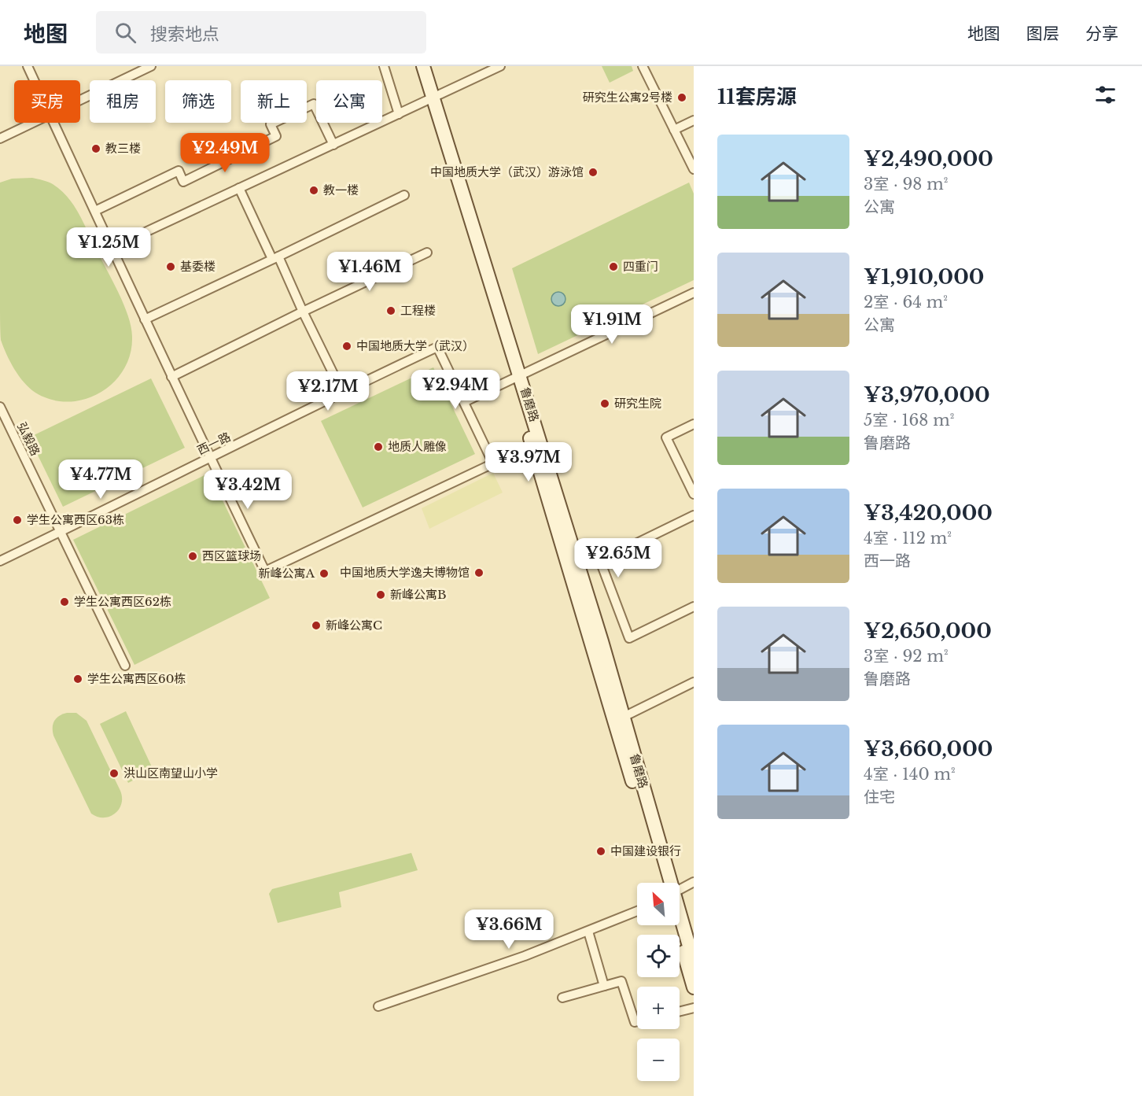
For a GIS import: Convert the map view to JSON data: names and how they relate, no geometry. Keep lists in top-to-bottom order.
{
  "streets": {
    "main road": ["鲁磨路"],
    "street": ["弘毅路", "西一路"]
  },
  "crossings": [
    ["弘毅路", "西一路"]
  ],
  "places": [
    "研究生公寓2号楼",
    "教三楼",
    "中国地质大学（武汉）游泳馆",
    "教一楼",
    "基委楼",
    "四重门",
    "工程楼",
    "中国地质大学（武汉）",
    "研究生院",
    "地质人雕像",
    "学生公寓西区63栋",
    "西区篮球场",
    "中国地质大学逸夫博物馆",
    "新峰公寓A",
    "新峰公寓B",
    "学生公寓西区62栋",
    "新峰公寓C",
    "学生公寓西区60栋",
    "洪山区南望山小学",
    "中国建设银行"
  ],
  "north": "top left",
  "page": {
    "header": "地图",
    "search": "搜索地点",
    "nav": ["地图", "图层", "分享"],
    "heading": "11套房源",
    "chip": [
      "买房",
      "租房",
      "筛选",
      "新上",
      "公寓"
    ],
    "list": [
      {
        "name": "¥2,490,000",
        "note": "3室 · 98 m² · 公寓"
      },
      {
        "name": "¥1,910,000",
        "note": "2室 · 64 m² · 公寓"
      },
      {
        "name": "¥3,970,000",
        "note": "5室 · 168 m² · 鲁磨路"
      },
      {
        "name": "¥3,420,000",
        "note": "4室 · 112 m² · 西一路"
      },
      {
        "name": "¥2,650,000",
        "note": "3室 · 92 m² · 鲁磨路"
      },
      {
        "name": "¥3,660,000",
        "note": "4室 · 140 m² · 住宅"
      }
    ],
    "price": [
      "¥2.49M",
      "¥1.25M",
      "¥1.46M",
      "¥1.91M",
      "¥2.94M",
      "¥2.17M",
      "¥3.97M",
      "¥4.77M",
      "¥3.42M",
      "¥2.65M",
      "¥3.66M"
    ],
    "map_buttons": ["+", "−"]
  }
}
